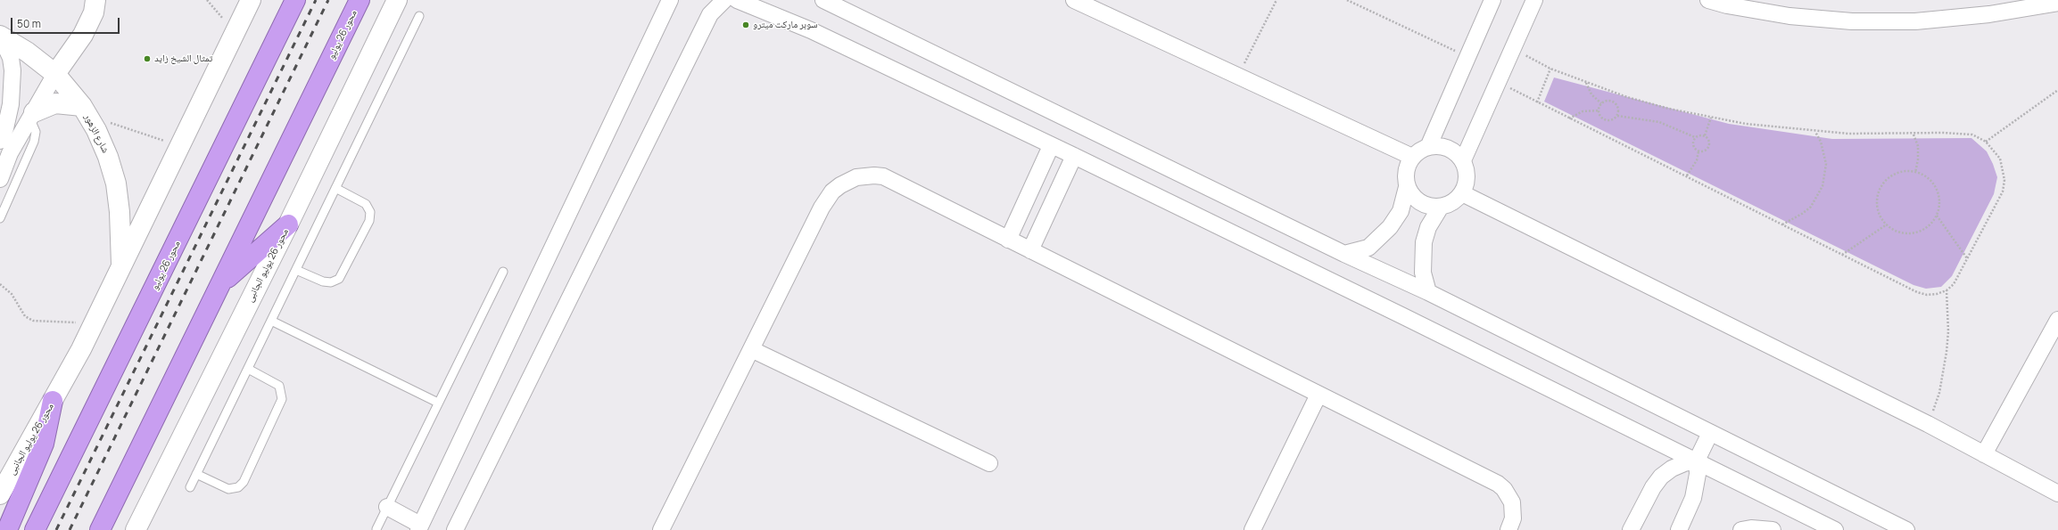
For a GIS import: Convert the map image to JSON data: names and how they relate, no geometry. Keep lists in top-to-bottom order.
{
  "streets": {
    "highway": ["محور 26 يوليو"],
    "main road": ["شارع الزهور", "محور 26 يوليو الجانبى"]
  },
  "crossings": [
    ["شارع الزهور", "محور 26 يوليو الجانبى"]
  ],
  "places": ["سوبر ماركت ميترو", "تمثال الشيخ زايد"],
  "scale_bar": "50 m"
}
